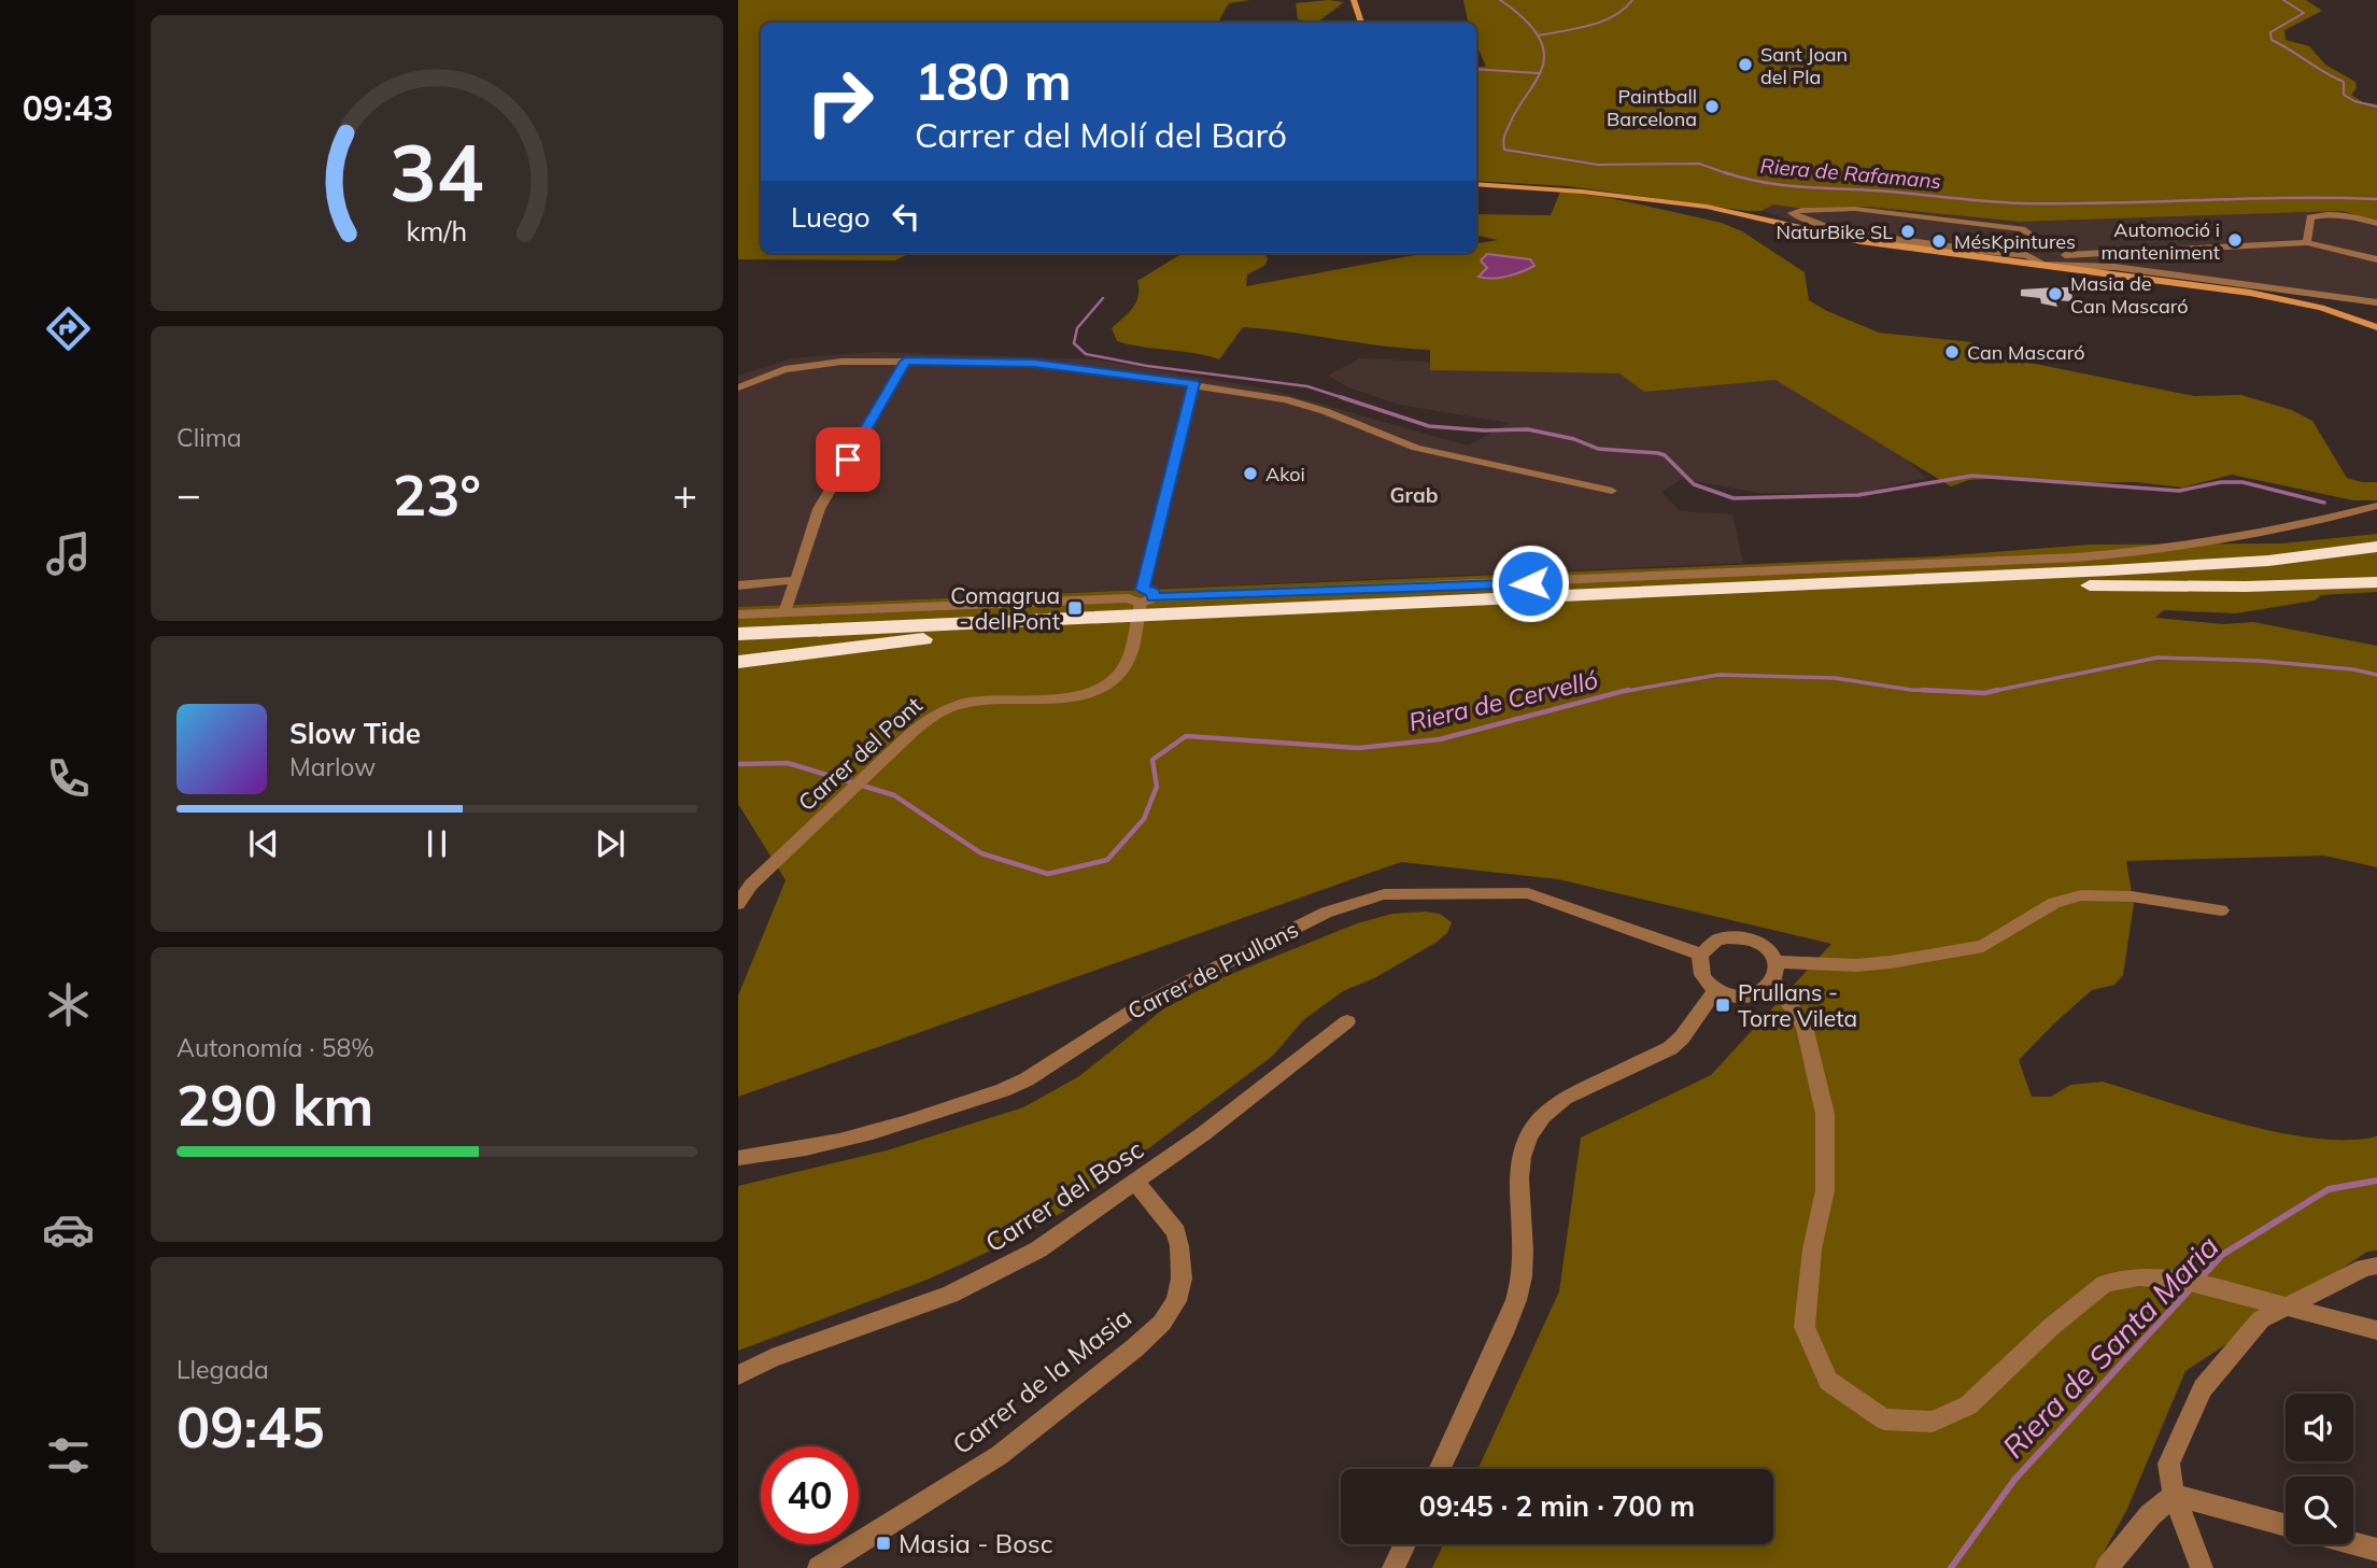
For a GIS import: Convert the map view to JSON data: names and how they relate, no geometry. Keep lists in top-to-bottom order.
{
  "streets": {
    "street": [
      "Carrer del Pont",
      "Carrer de Prullans",
      "Carrer del Bosc",
      "Carrer de la Masia"
    ]
  },
  "crossings": [
    ["Carrer del Bosc", "Carrer de la Masia"]
  ],
  "districts": ["Grab"],
  "water": ["Riera de Rafamans", "Riera de Cervelló", "Riera de Santa Maria"],
  "places": {
    "other": [
      "Sant Joan del Pla",
      "Paintball Barcelona",
      "NaturBike SL",
      "Automoció i manteniment",
      "MésKpintures",
      "Masia de Can Mascaró",
      "Can Mascaró",
      "Akoi"
    ],
    "transit": ["Comagrua - del Pont", "Prullans - Torre Vileta", "Masia - Bosc"]
  },
  "page": {
    "tabs": "09:43",
    "turn": ["180 m", "Carrer del Molí del Baró"],
    "then": "Luego",
    "tile": [
      "Clima",
      ["Autonomía · 58%", "290 km"],
      ["Llegada", "09:45"]
    ],
    "heat": ["−", "23°", "+"],
    "song": ["Slow Tide", "Marlow"],
    "limit": "40",
    "trip": "09:45 · 2 min · 700 m",
    "gauge": ["34", "km/h"]
  }
}
